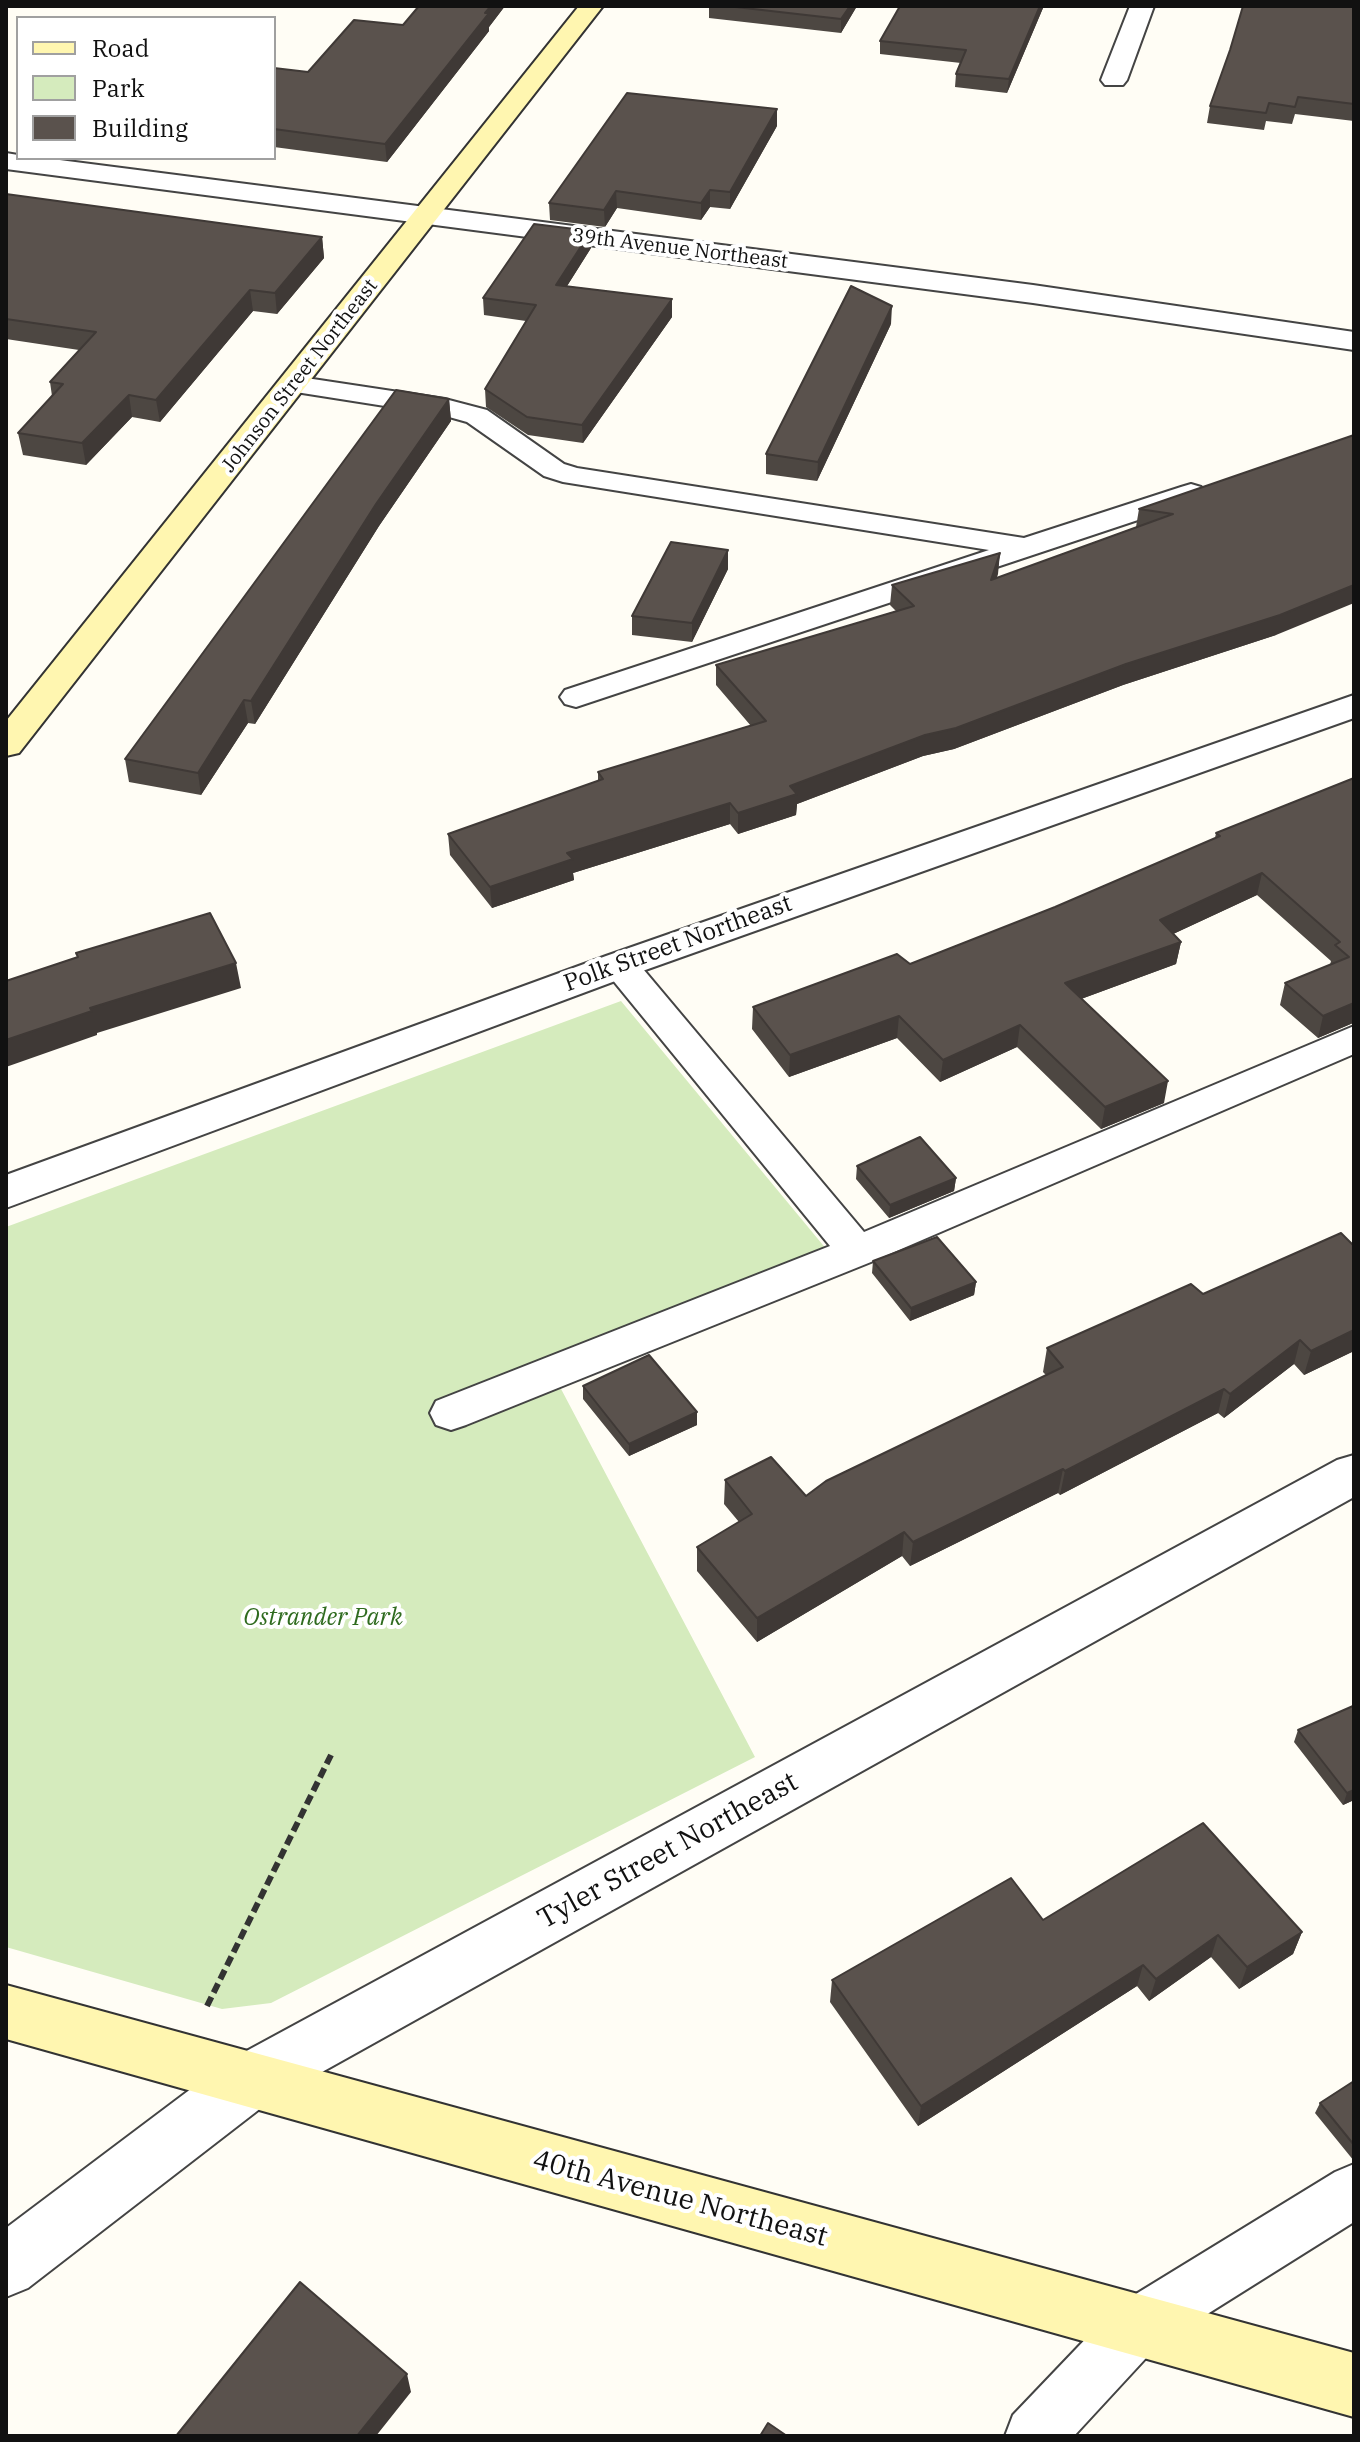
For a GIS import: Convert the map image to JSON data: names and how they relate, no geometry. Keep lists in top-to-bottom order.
{
  "streets": {
    "street": [
      "39th Avenue Northeast",
      "Johnson Street Northeast",
      "Polk Street Northeast",
      "Tyler Street Northeast",
      "40th Avenue Northeast"
    ]
  },
  "crossings": [
    ["39th Avenue Northeast", "Johnson Street Northeast"],
    ["Tyler Street Northeast", "40th Avenue Northeast"]
  ],
  "parks": ["Ostrander Park"],
  "legend": ["Road", "Park", "Building"]
}
